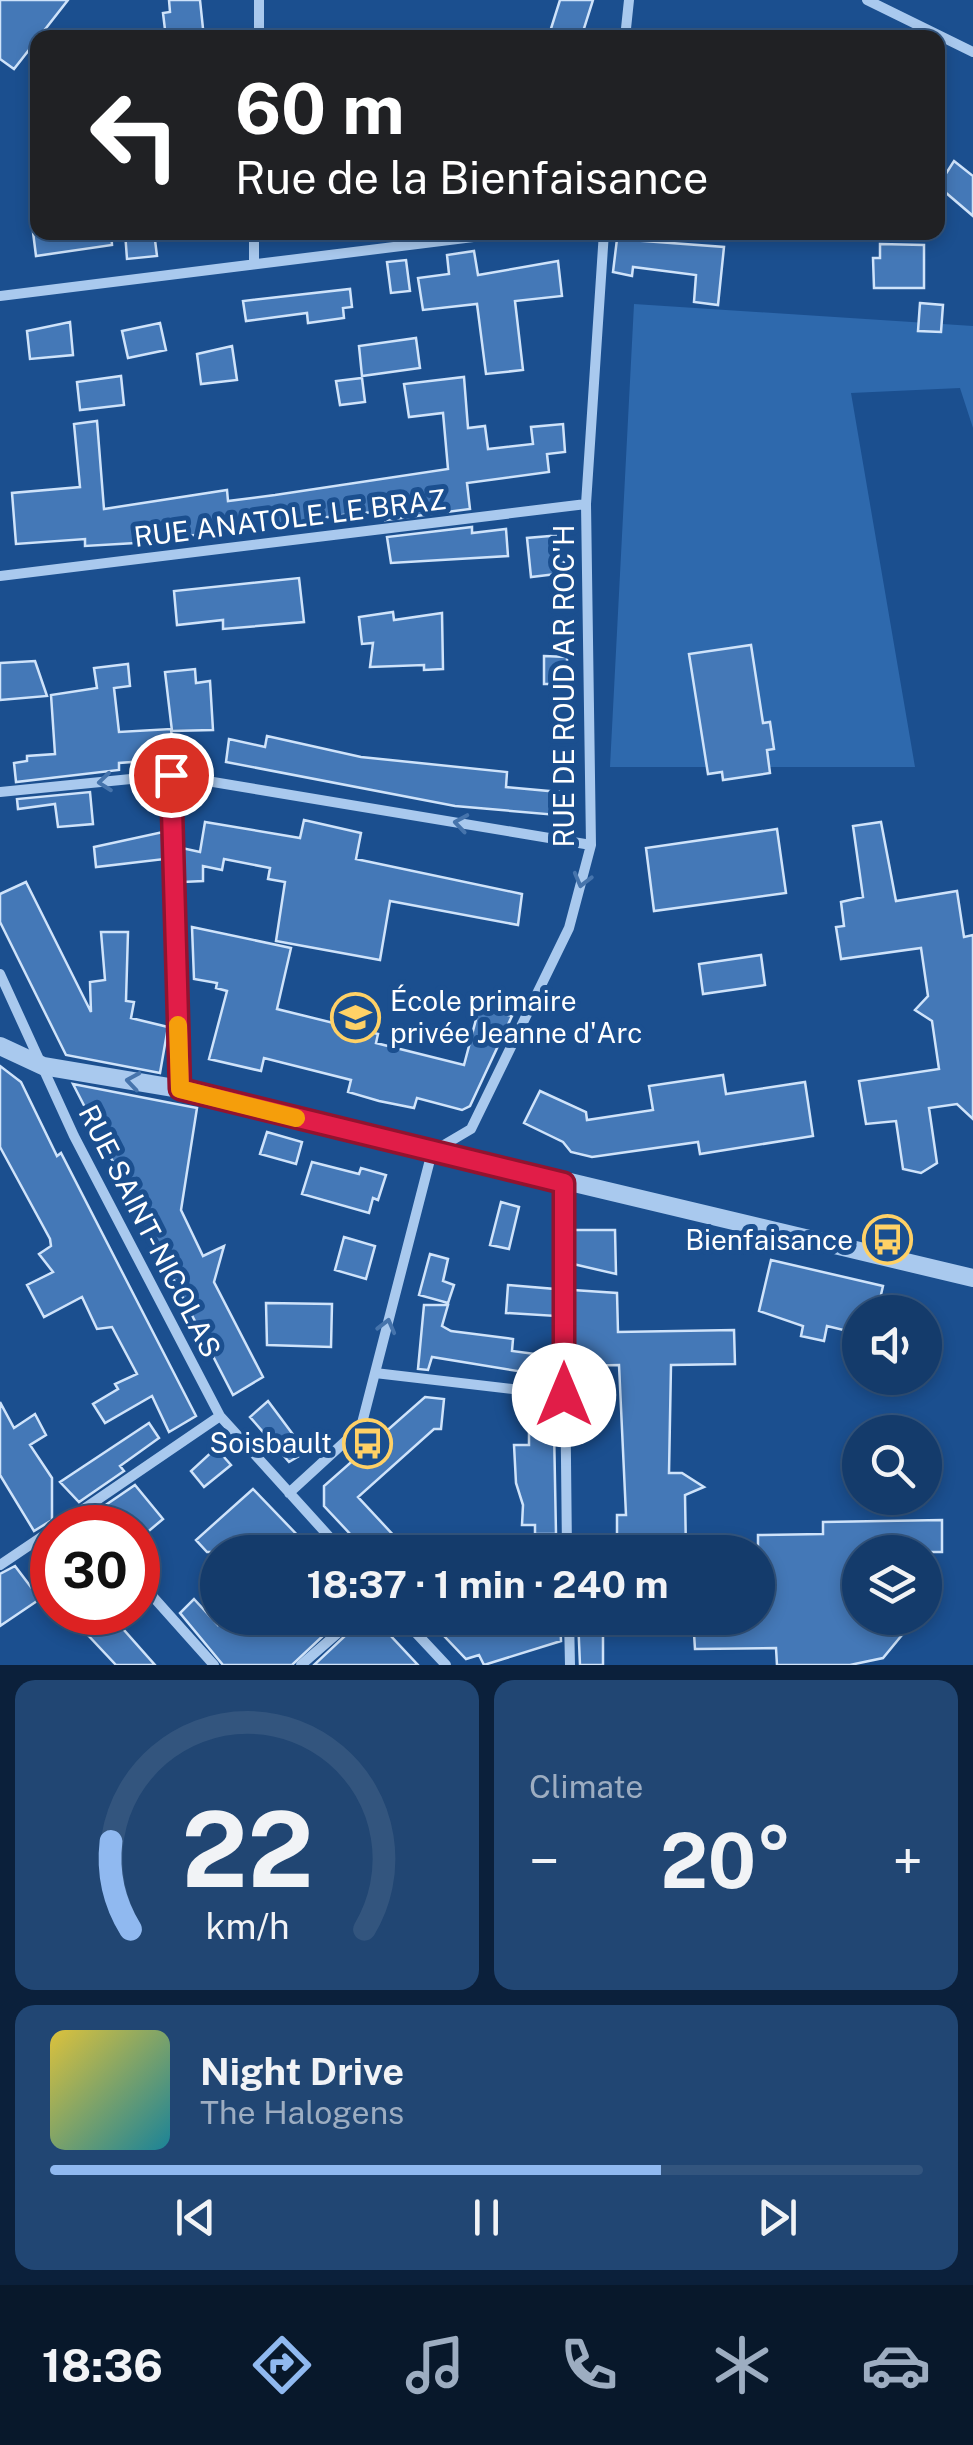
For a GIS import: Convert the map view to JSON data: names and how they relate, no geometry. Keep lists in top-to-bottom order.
{
  "streets": {
    "street": ["RUE ANATOLE LE BRAZ", "RUE DE ROUD AR ROC'H", "RUE SAINT-NICOLAS"]
  },
  "crossings": [
    ["RUE ANATOLE LE BRAZ", "RUE DE ROUD AR ROC'H"]
  ],
  "one_way": ["RUE DE ROUD AR ROC'H"],
  "places": {
    "school or university": ["École primaire privée Jeanne d'Arc"],
    "bus stop": ["Bienfaisance", "Soisbault"]
  },
  "page": {
    "turn": ["60 m", "Rue de la Bienfaisance"],
    "limit": "30",
    "trip": "18:37 · 1 min · 240 m",
    "tile": "Climate",
    "heat": ["−", "20°", "+"],
    "song": ["Night Drive", "The Halogens"],
    "tabs": "18:36",
    "gauge": ["22", "km/h"]
  }
}
